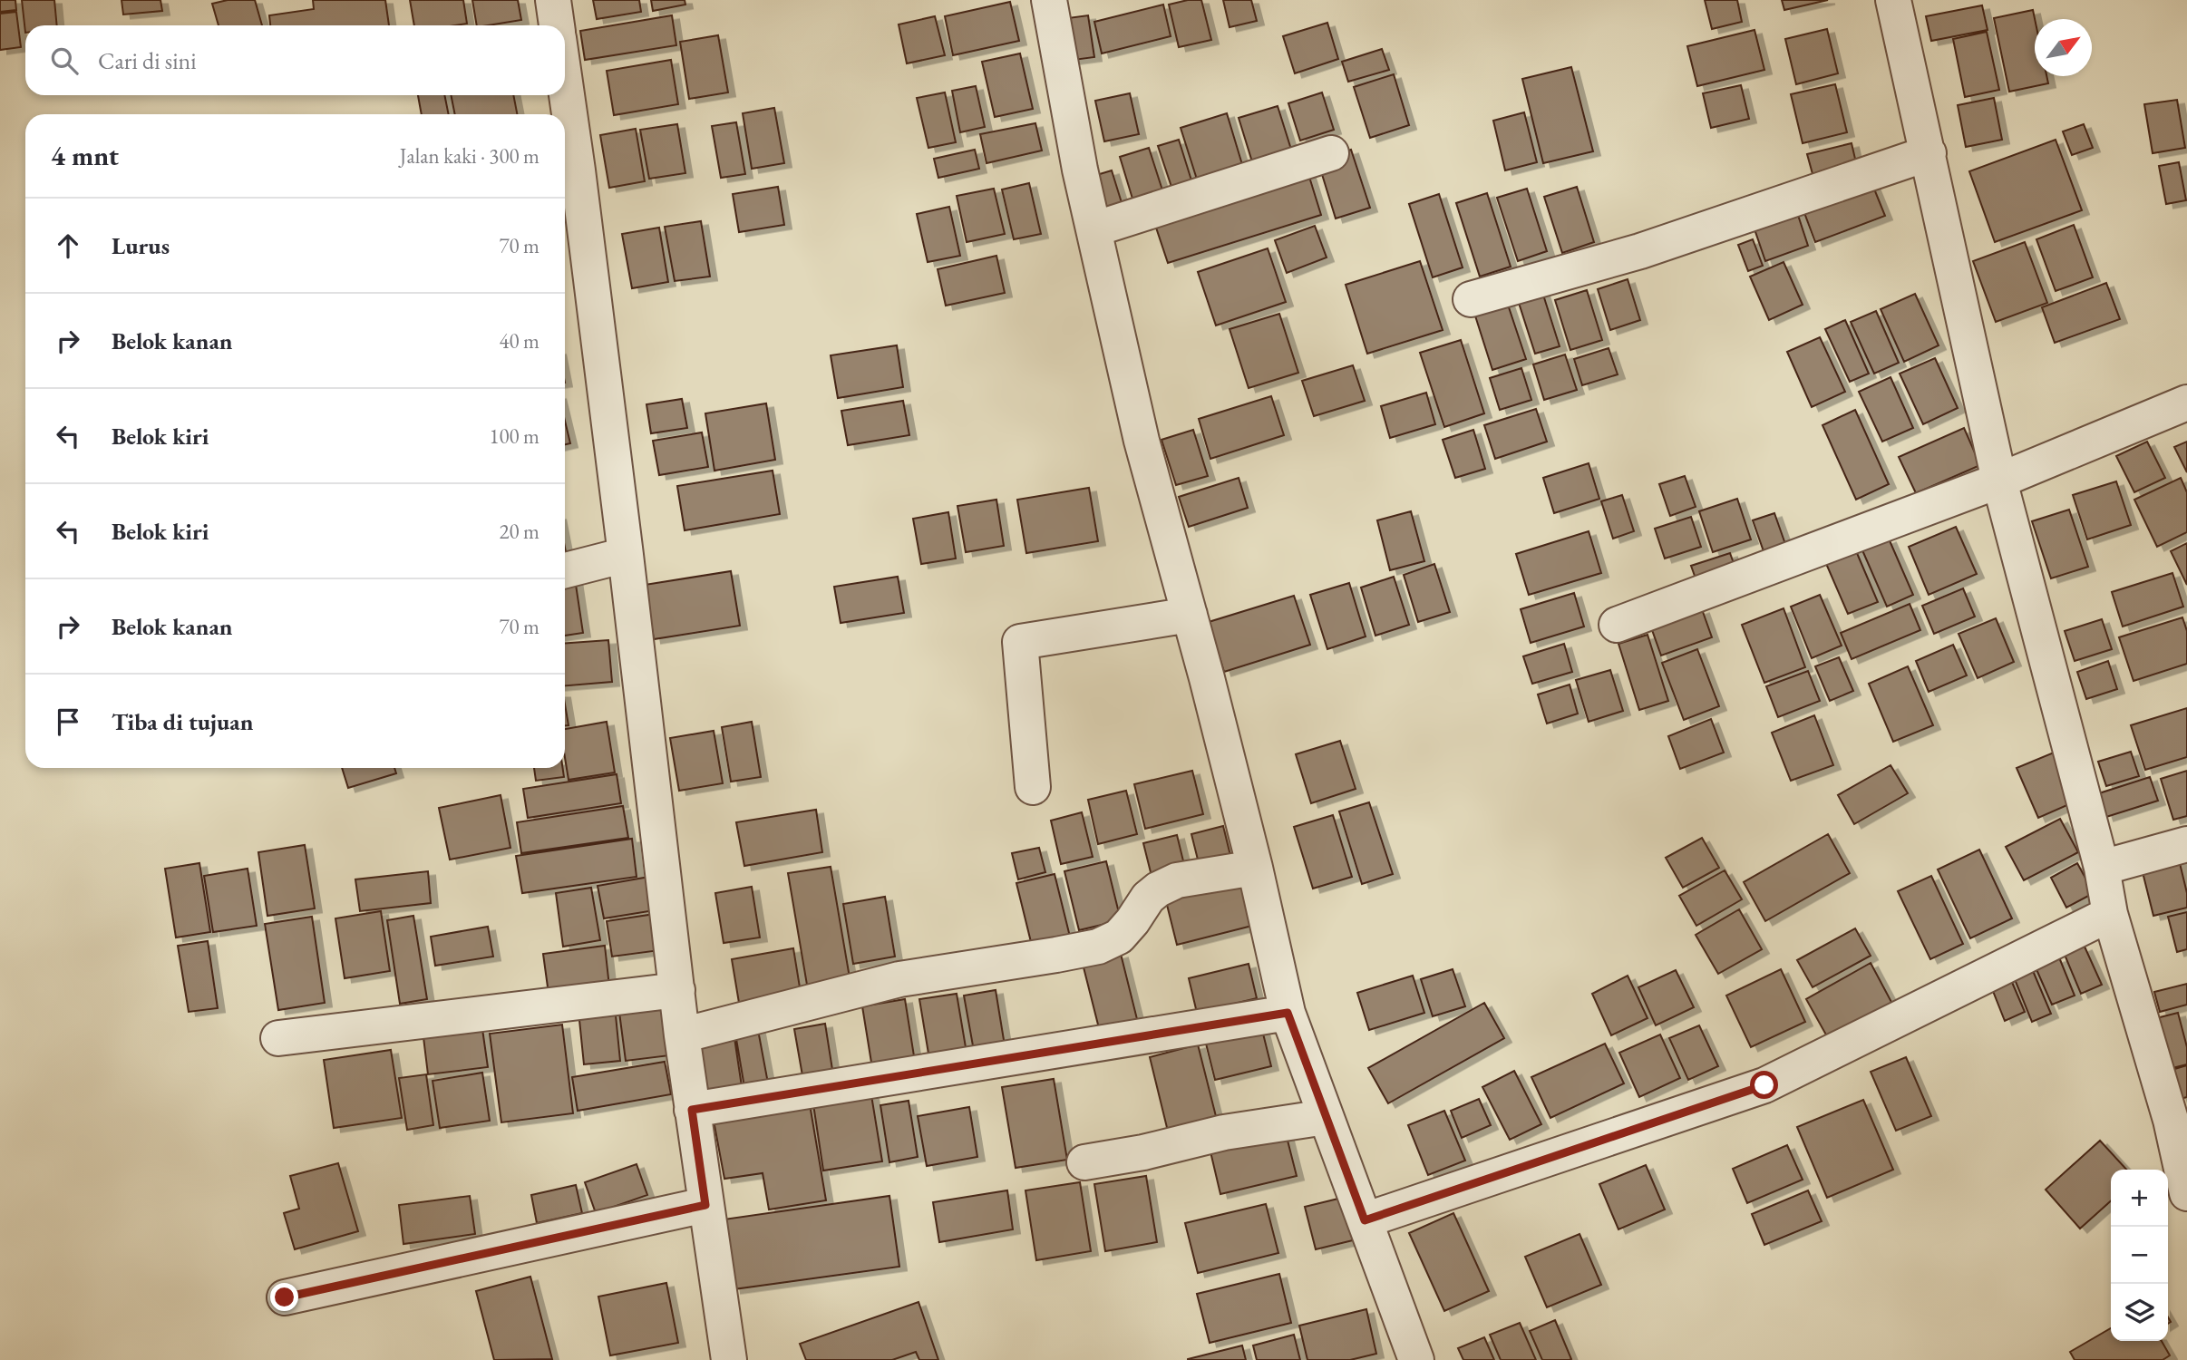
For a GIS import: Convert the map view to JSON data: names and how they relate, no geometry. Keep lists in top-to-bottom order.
{
  "north": "top right",
  "page": {
    "search": "Cari di sini",
    "heading": ["4 mnt", "Jalan kaki · 300 m"],
    "list": [
      ["Lurus", "70 m"],
      ["Belok kanan", "40 m"],
      ["Belok kiri", "100 m"],
      ["Belok kiri", "20 m"],
      ["Belok kanan", "70 m"],
      "Tiba di tujuan"
    ],
    "map_buttons": ["+", "−"]
  }
}
